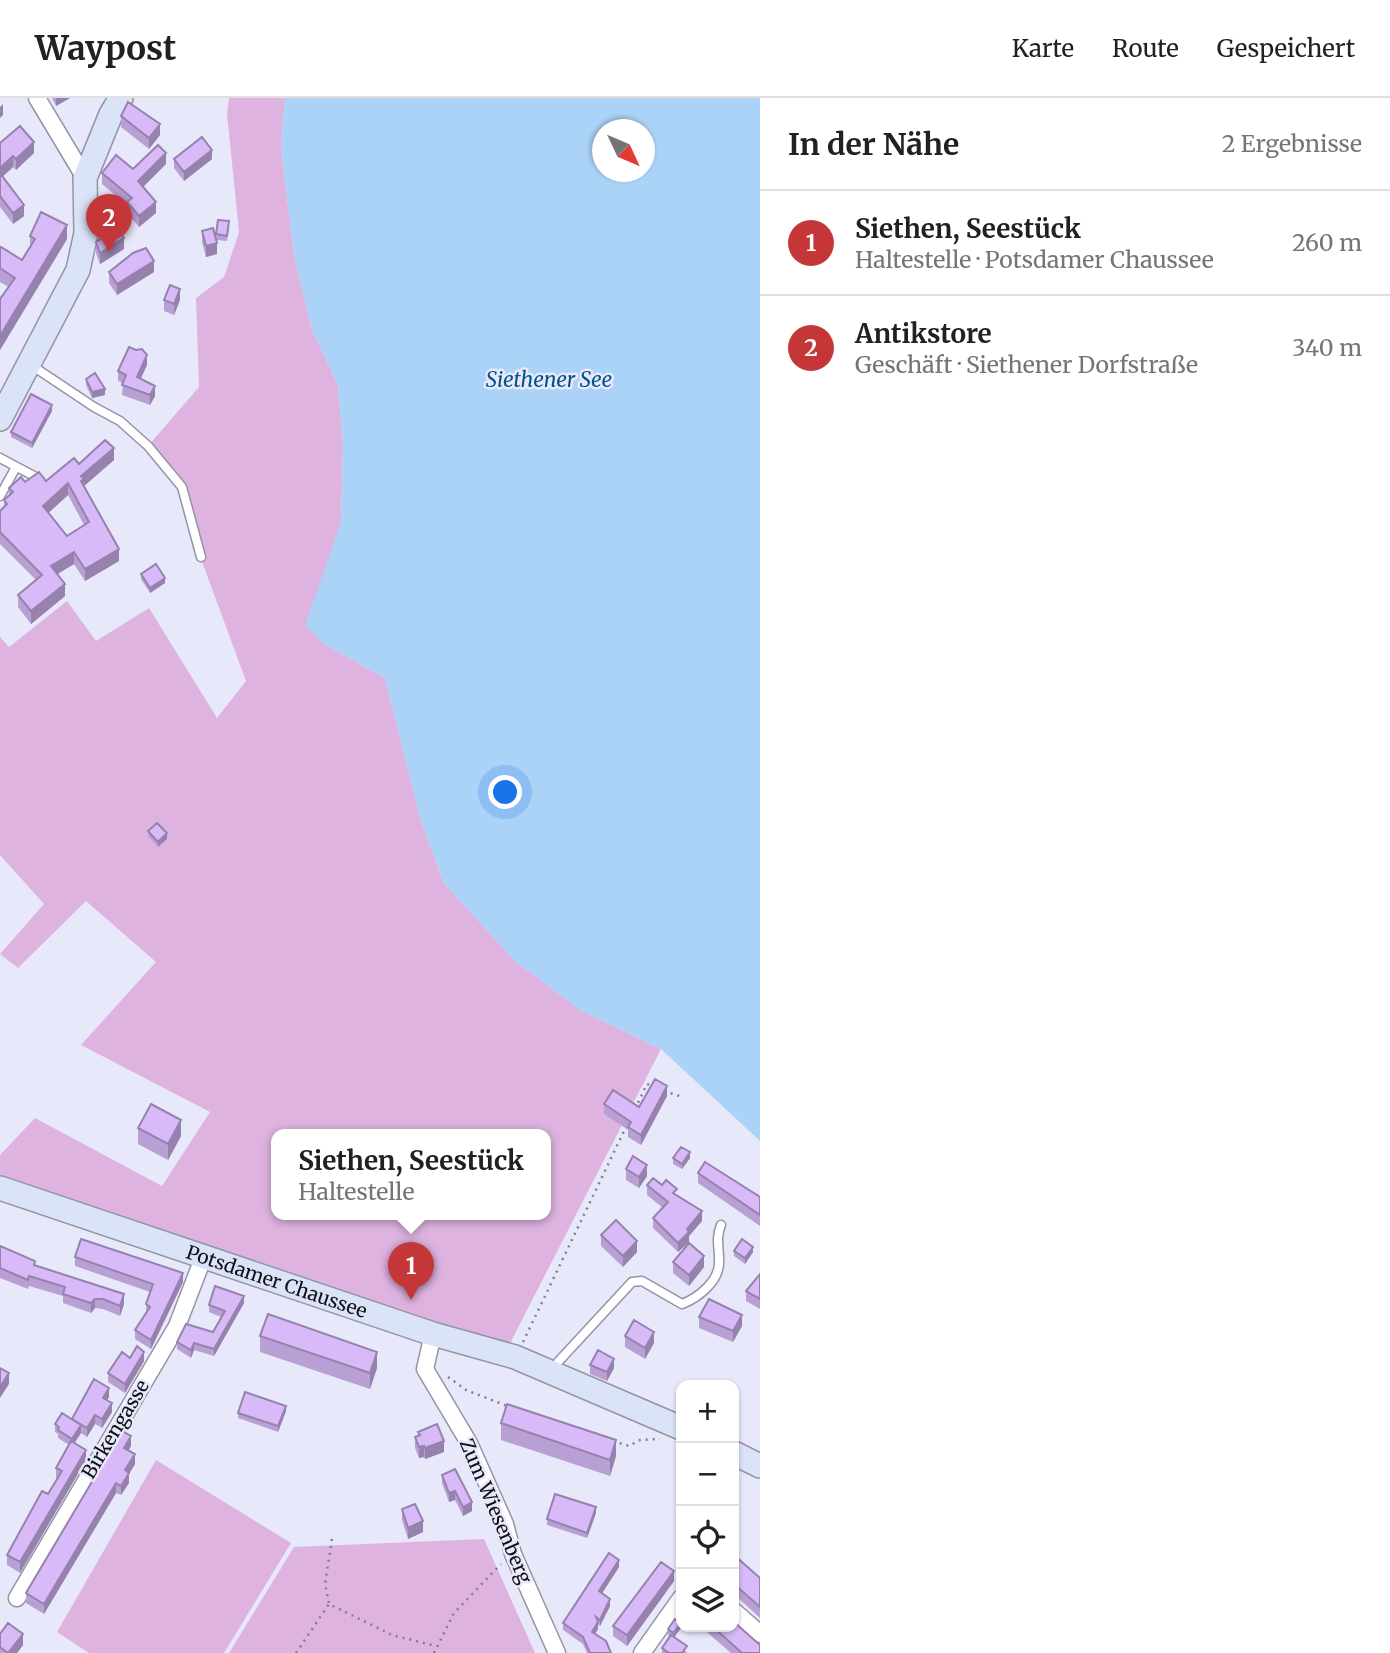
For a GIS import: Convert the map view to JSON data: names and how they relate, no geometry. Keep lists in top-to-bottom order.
{
  "streets": {
    "main road": ["Potsdamer Chaussee"],
    "street": ["Birkengasse", "Zum Wiesenberg"]
  },
  "crossings": [
    ["Potsdamer Chaussee", "Birkengasse"],
    ["Potsdamer Chaussee", "Zum Wiesenberg"]
  ],
  "water": ["Siethener See"],
  "north": "bottom right",
  "page": {
    "header": "Waypost",
    "nav": ["Karte", "Route", "Gespeichert"],
    "heading": ["In der Nähe", "2 Ergebnisse"],
    "list": [
      {
        "mark": "1",
        "name": "Siethen, Seestück",
        "note": "Haltestelle · Potsdamer Chaussee",
        "value": "260 m"
      },
      {
        "mark": "2",
        "name": "Antikstore",
        "note": "Geschäft · Siethener Dorfstraße",
        "value": "340 m"
      }
    ],
    "pins": ["2", "1"],
    "popup": ["Siethen, Seestück", "Haltestelle"],
    "map_buttons": ["+", "−"]
  }
}
